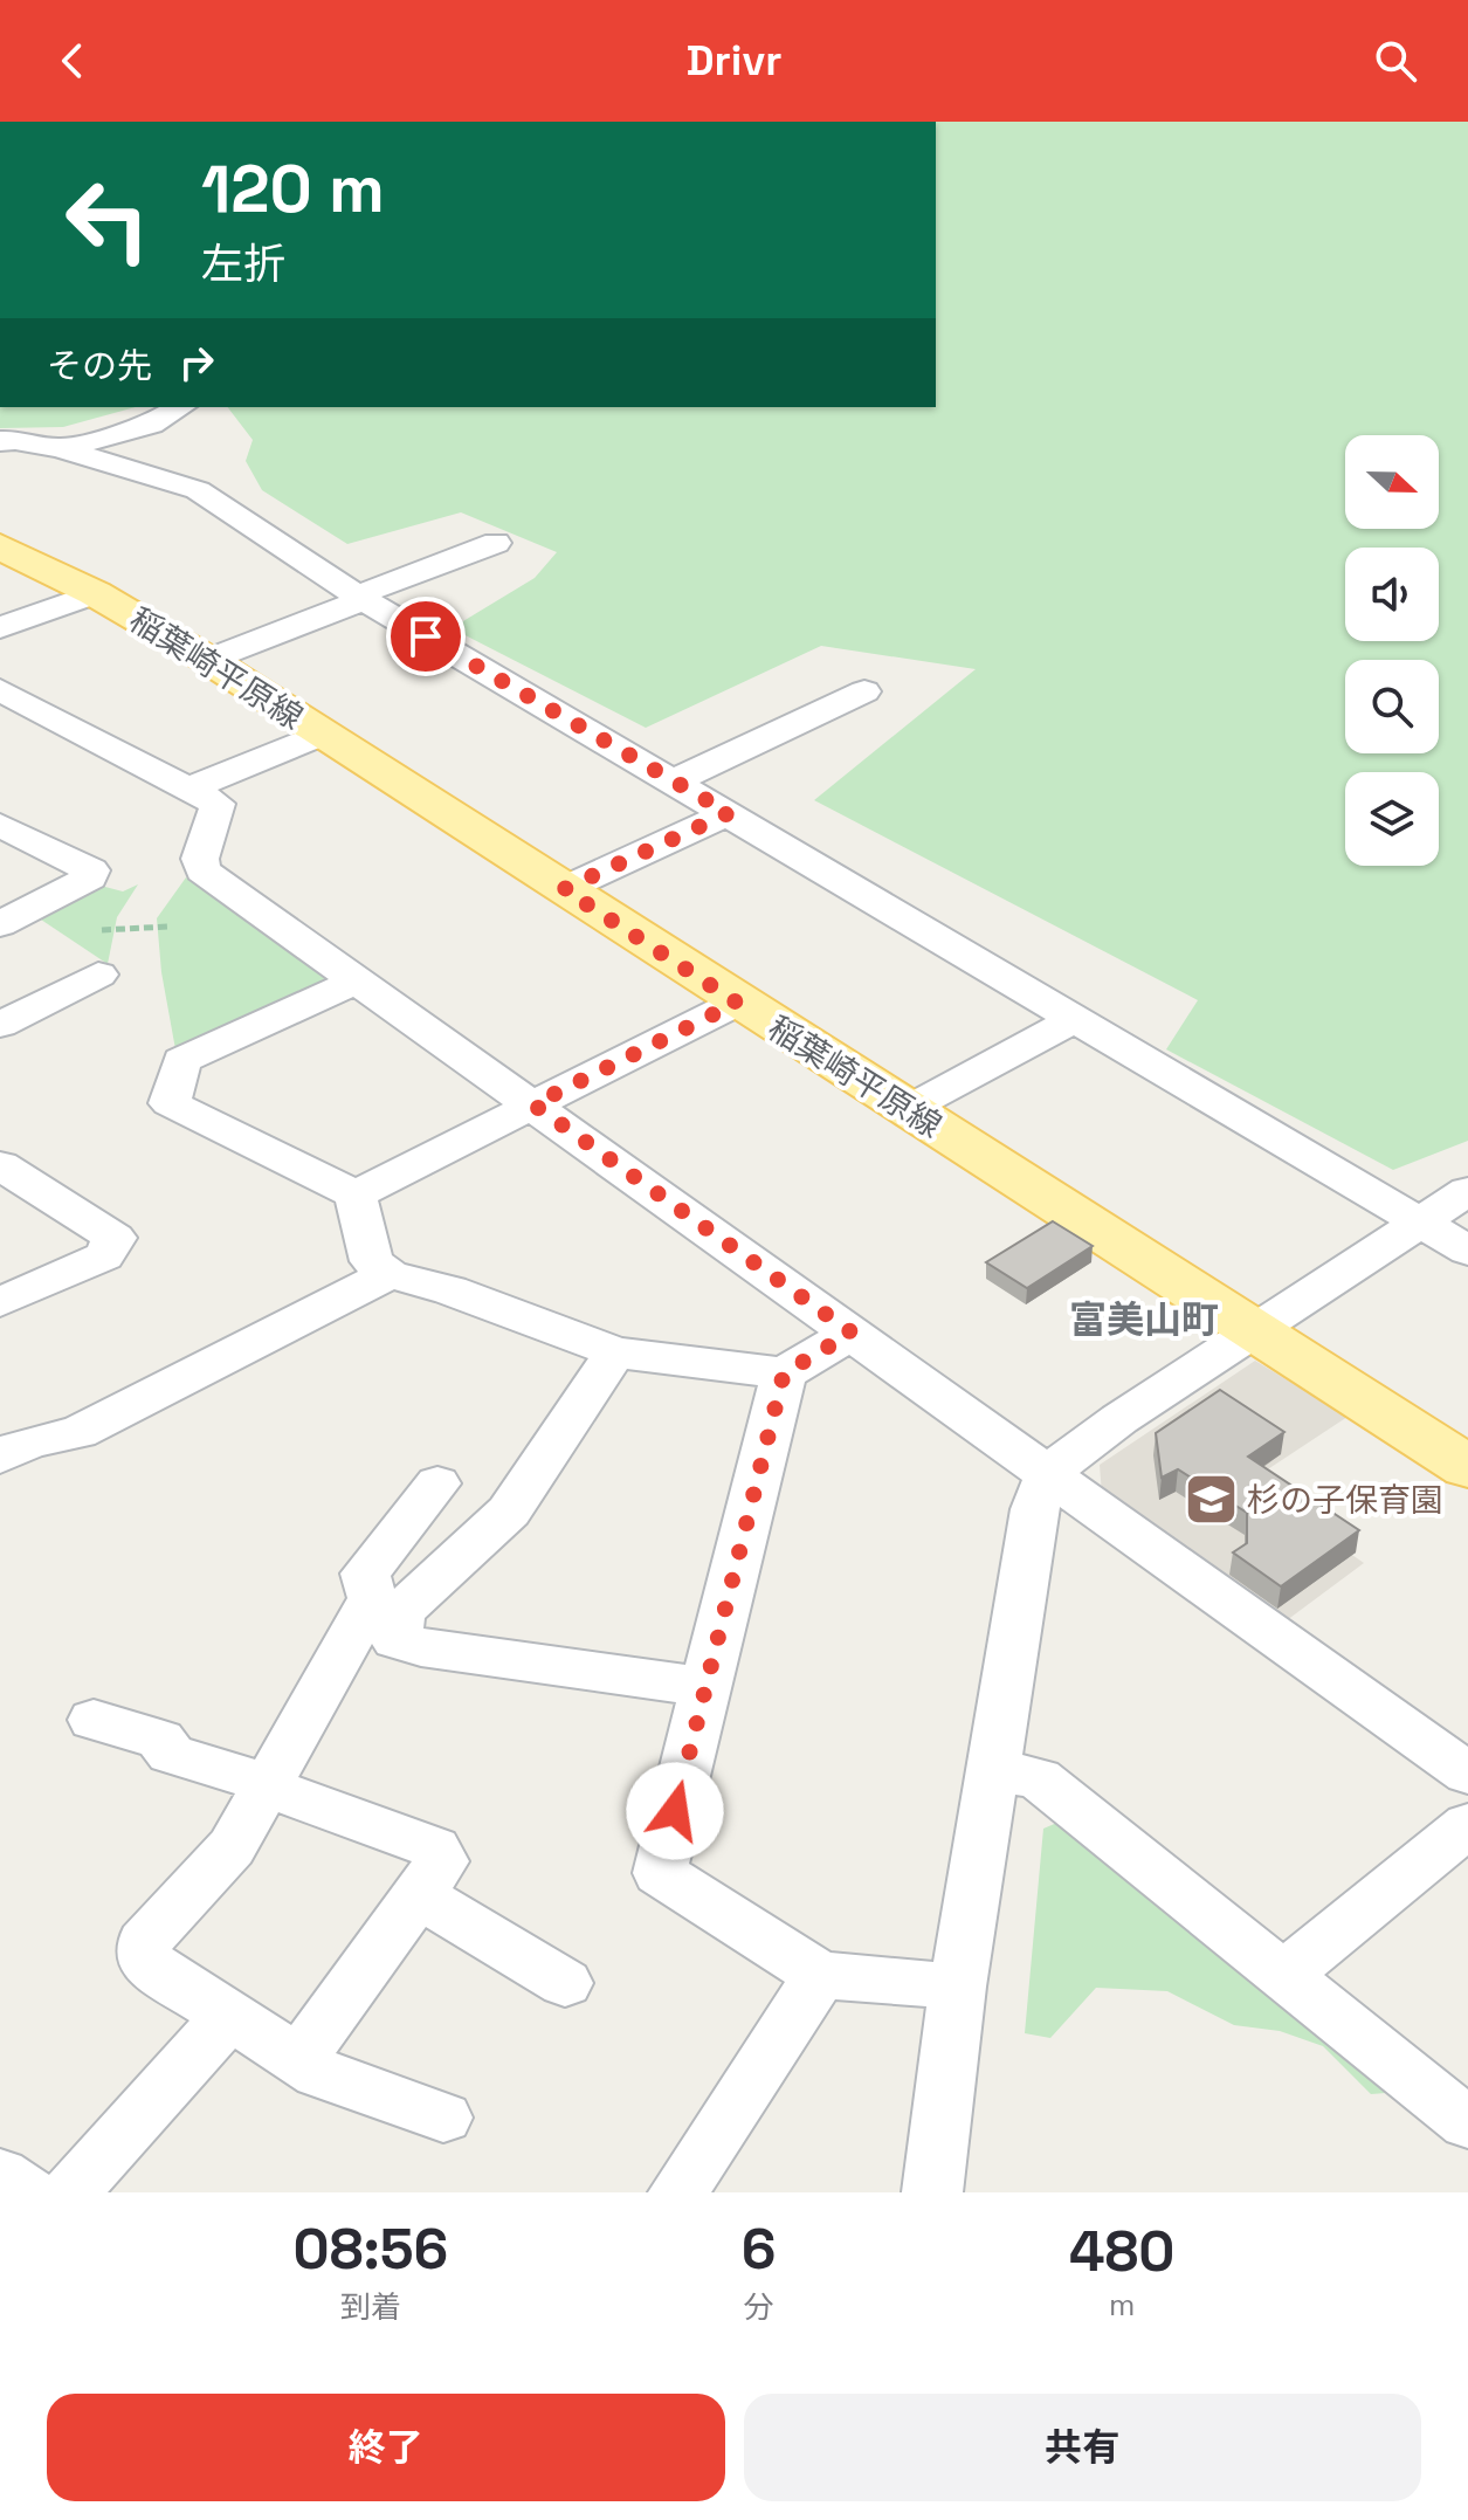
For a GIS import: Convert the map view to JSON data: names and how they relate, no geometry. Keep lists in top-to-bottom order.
{
  "streets": {
    "main road": ["稲葉崎平原線"]
  },
  "districts": ["富美山町"],
  "places": {
    "school or university": ["杉の子保育園"]
  },
  "north": "right",
  "page": {
    "header": "Drivr",
    "turn": ["120 m", "左折"],
    "then": "その先",
    "eta": [
      "08:56",
      "到着",
      "6",
      "分",
      "480",
      "m"
    ],
    "buttons": ["終了", "共有"]
  }
}
